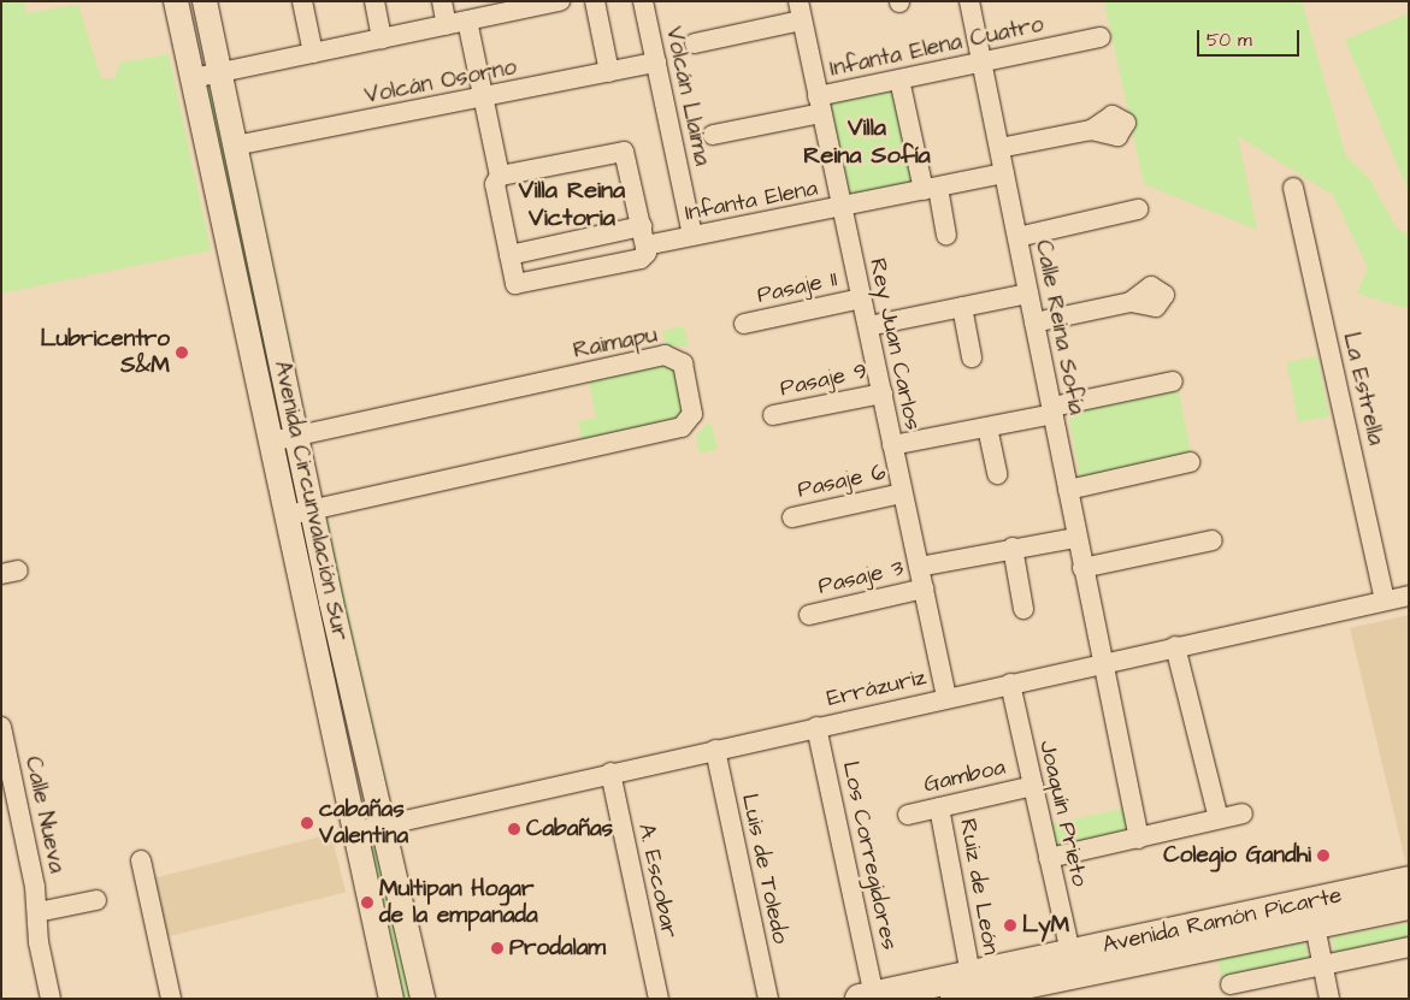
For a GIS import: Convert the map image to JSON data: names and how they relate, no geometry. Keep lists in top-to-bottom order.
{
  "streets": {
    "highway": ["Avenida Ramón Picarte"],
    "main road": ["Avenida Circunvalación Sur"],
    "street": [
      "Infanta Elena Cuatro",
      "Volcán Osorno",
      "Volcán Llaima",
      "Infanta Elena",
      "Pasaje 11",
      "Calle Reina Sofía",
      "Raimapu",
      "Rey Juan Carlos",
      "Pasaje 9",
      "La Estrella",
      "Pasaje 6",
      "Pasaje 3",
      "Errázuriz",
      "Gamboa",
      "Joaquín Prieto",
      "Calle Nueva",
      "Los Corregidores",
      "Luis de Toledo",
      "A. Escobar",
      "Ruiz de León"
    ]
  },
  "crossings": [
    ["Infanta Elena Cuatro", "Calle Reina Sofía"],
    ["Infanta Elena Cuatro", "Rey Juan Carlos"],
    ["Volcán Osorno", "Volcán Llaima"],
    ["Volcán Osorno", "Avenida Circunvalación Sur"],
    ["Volcán Llaima", "Infanta Elena"],
    ["Infanta Elena", "Calle Reina Sofía"],
    ["Infanta Elena", "Rey Juan Carlos"],
    ["Pasaje 11", "Rey Juan Carlos"],
    ["Calle Reina Sofía", "Errázuriz"],
    ["Raimapu", "Avenida Circunvalación Sur"],
    ["Rey Juan Carlos", "Pasaje 9"],
    ["Rey Juan Carlos", "Pasaje 6"],
    ["Rey Juan Carlos", "Pasaje 3"],
    ["Rey Juan Carlos", "Errázuriz"],
    ["La Estrella", "Errázuriz"],
    ["Avenida Circunvalación Sur", "Errázuriz"],
    ["Errázuriz", "Joaquín Prieto"],
    ["Errázuriz", "Los Corregidores"],
    ["Errázuriz", "Luis de Toledo"],
    ["Errázuriz", "A. Escobar"],
    ["Gamboa", "Joaquín Prieto"],
    ["Gamboa", "Ruiz de León"],
    ["Joaquín Prieto", "Avenida Ramón Picarte"],
    ["Los Corregidores", "Avenida Ramón Picarte"],
    ["Ruiz de León", "Avenida Ramón Picarte"]
  ],
  "districts": ["Villa Reina Sofía", "Villa Reina Victoria"],
  "places": [
    "Lubricentro S&M",
    "cabañas Valentina",
    "Cabañas",
    "Colegio Gandhi",
    "Multipan Hogar de la empanada",
    "LyM",
    "Prodalam"
  ],
  "scale_bar": "50 m"
}
